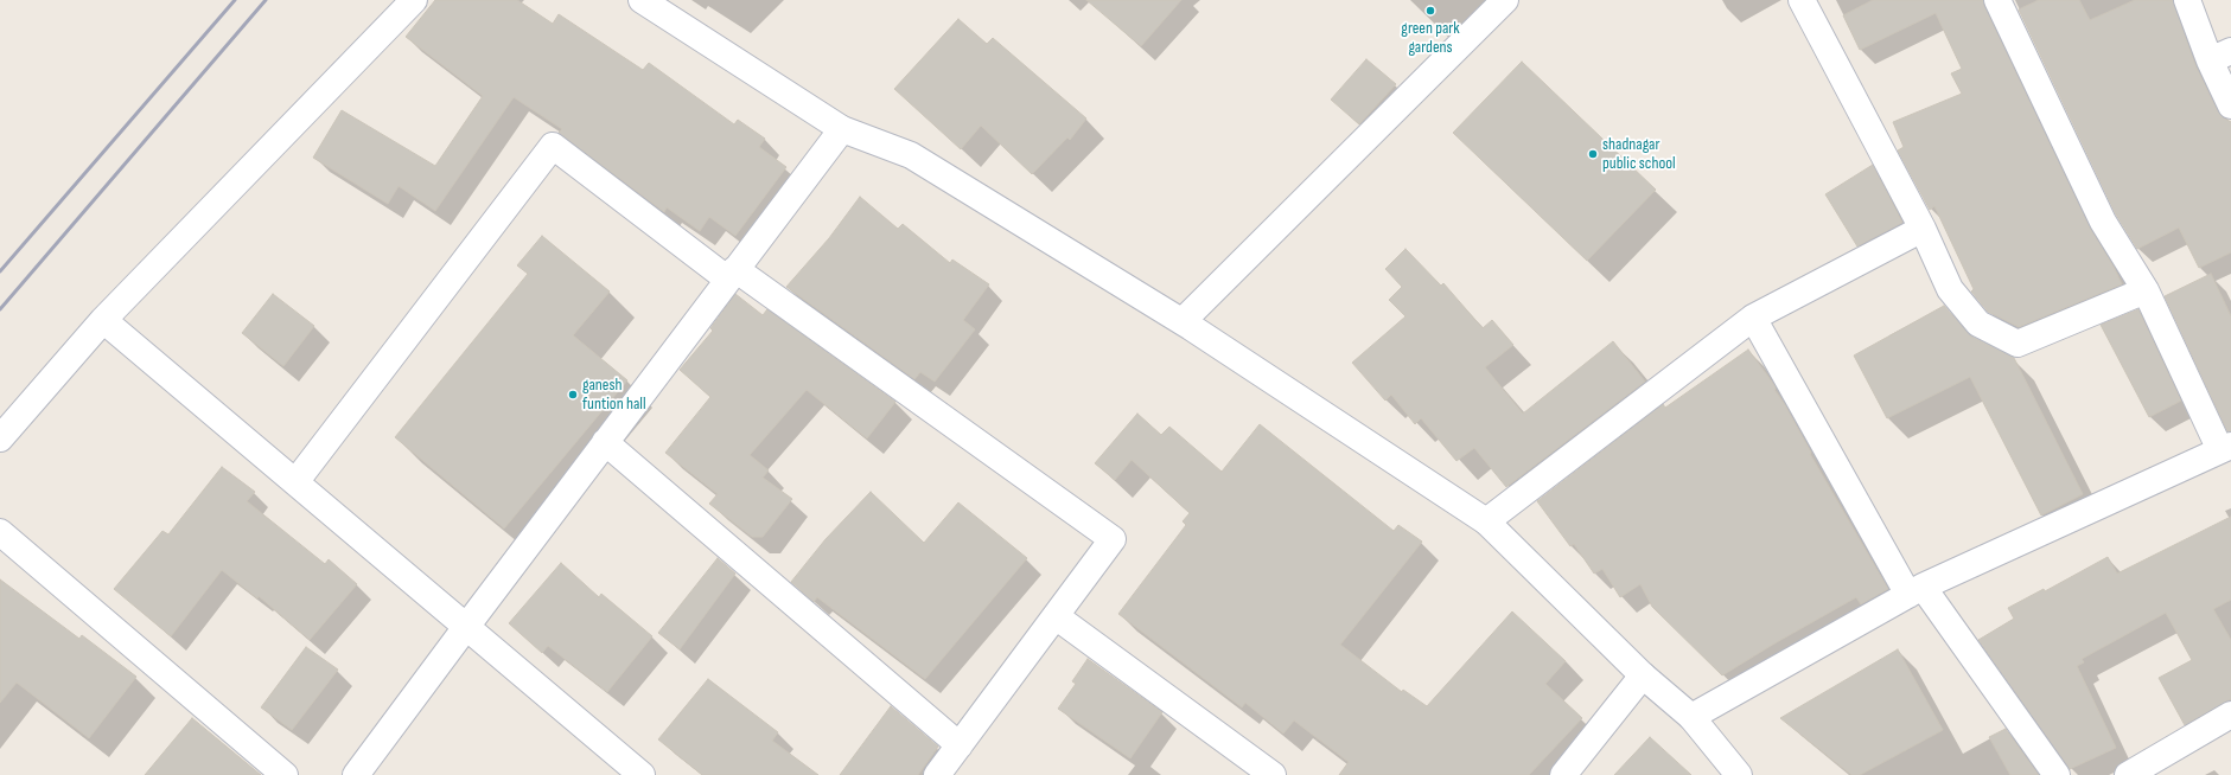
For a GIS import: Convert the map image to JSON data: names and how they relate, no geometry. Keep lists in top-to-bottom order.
{
  "places": ["green park gardens", "shadnagar public school", "ganesh funtion hall"]
}
